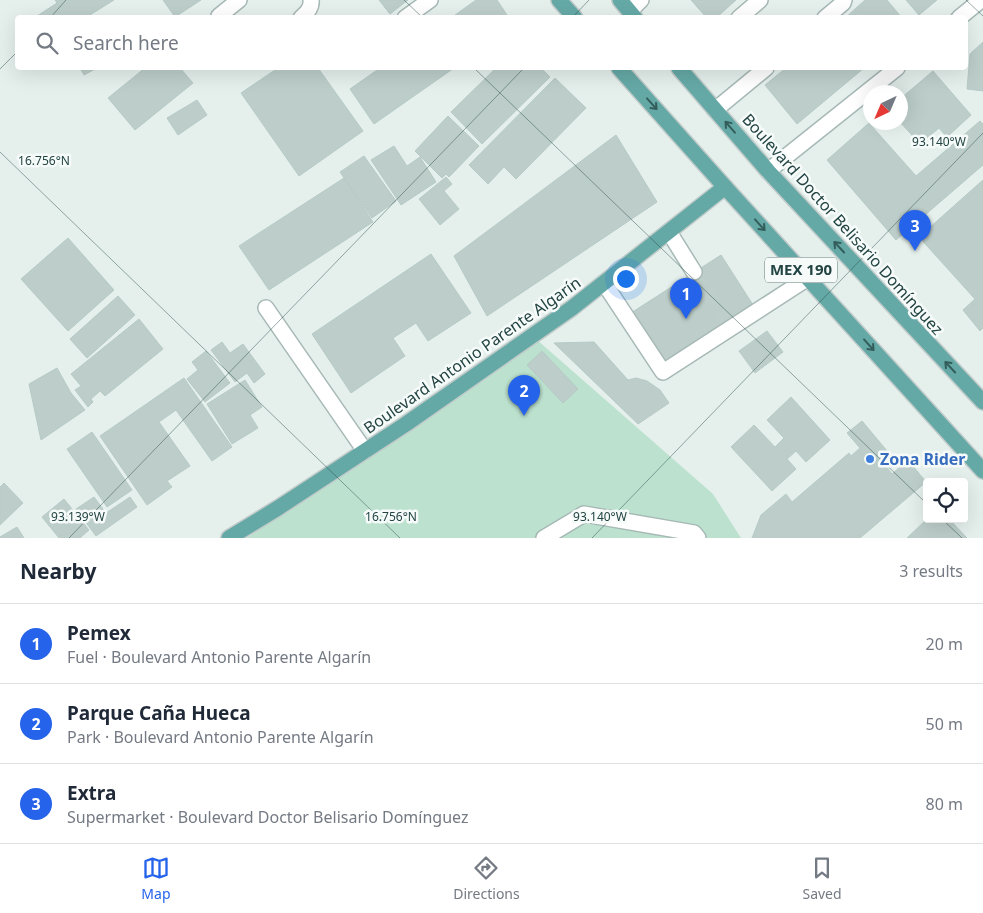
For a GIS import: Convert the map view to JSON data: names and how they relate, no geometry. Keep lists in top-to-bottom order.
{
  "streets": {
    "main road": ["Boulevard Doctor Belisario Domínguez", "MEX 190", "Boulevard Antonio Parente Algarín"]
  },
  "crossings": [
    ["MEX 190", "Boulevard Antonio Parente Algarín"]
  ],
  "places": ["Zona Rider"],
  "north": "bottom left",
  "page": {
    "search": "Search here",
    "pins": ["3", "1", "2"],
    "heading": ["Nearby", "3 results"],
    "list": [
      {
        "mark": "1",
        "name": "Pemex",
        "note": "Fuel · Boulevard Antonio Parente Algarín",
        "value": "20 m"
      },
      {
        "mark": "2",
        "name": "Parque Caña Hueca",
        "note": "Park · Boulevard Antonio Parente Algarín",
        "value": "50 m"
      },
      {
        "mark": "3",
        "name": "Extra",
        "note": "Supermarket · Boulevard Doctor Belisario Domínguez",
        "value": "80 m"
      }
    ],
    "nav": ["Map", "Directions", "Saved"]
  },
  "coordinates": ["93.140°W", "16.756°N", "93.139°W"]
}
